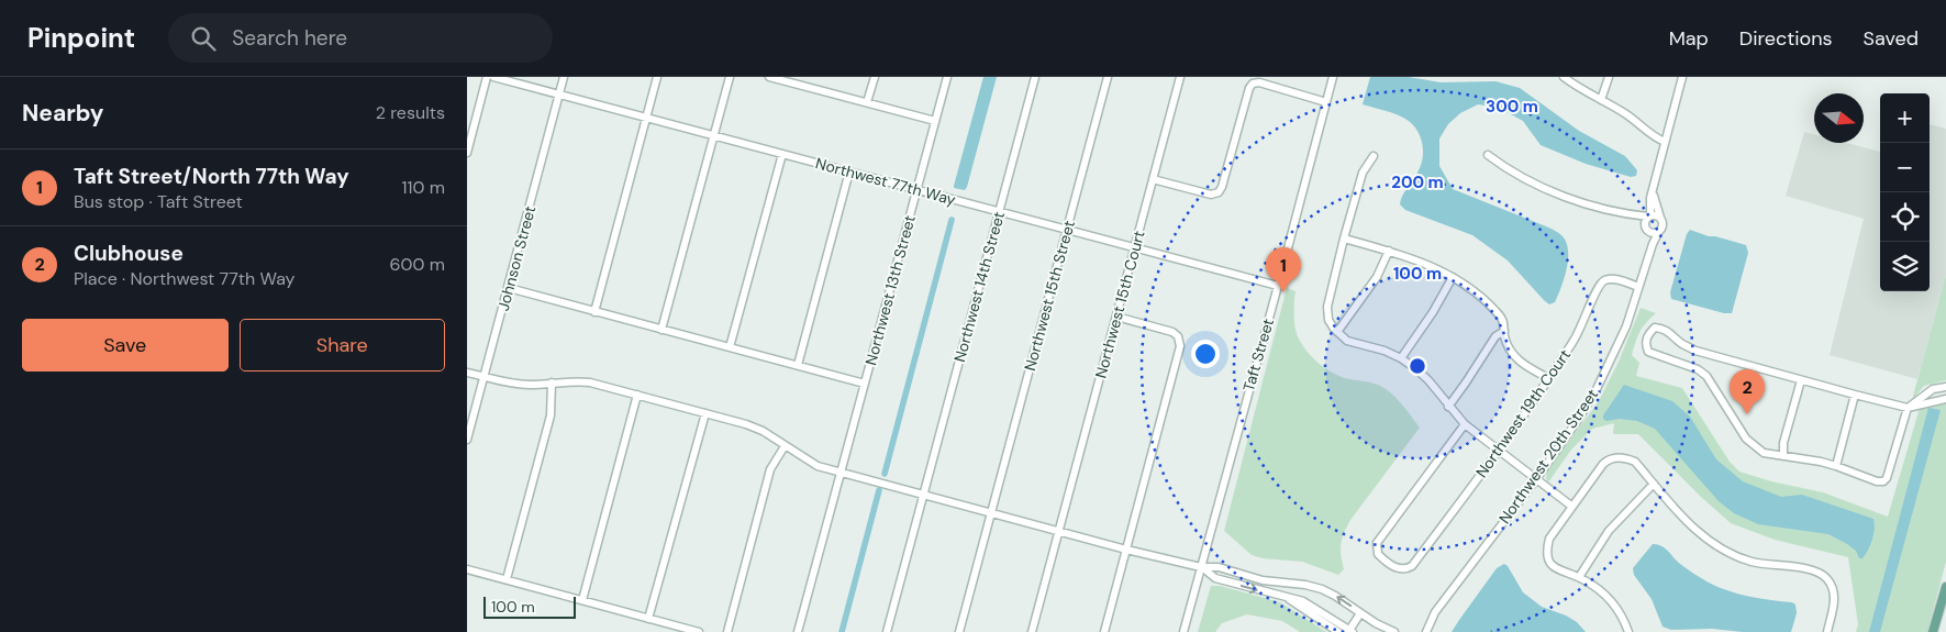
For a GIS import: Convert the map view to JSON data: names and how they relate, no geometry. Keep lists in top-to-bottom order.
{
  "streets": {
    "street": [
      "Northwest 77th Way",
      "Johnson Street",
      "Northwest 14th Street",
      "Northwest 13th Street",
      "Northwest 15th Street",
      "Northwest 15th Court",
      "Taft Street",
      "Northwest 19th Court",
      "Northwest 20th Street"
    ]
  },
  "crossings": [
    ["Northwest 77th Way", "Johnson Street"],
    ["Northwest 77th Way", "Northwest 14th Street"],
    ["Northwest 77th Way", "Northwest 13th Street"],
    ["Northwest 77th Way", "Northwest 15th Street"],
    ["Northwest 77th Way", "Northwest 15th Court"],
    ["Northwest 77th Way", "Taft Street"],
    ["Northwest 19th Court", "Northwest 20th Street"]
  ],
  "scale_bar": "100 m",
  "north": "right",
  "page": {
    "header": "Pinpoint",
    "search": "Search here",
    "nav": ["Map", "Directions", "Saved"],
    "heading": ["Nearby", "2 results"],
    "map_buttons": ["+", "−"],
    "list": [
      {
        "mark": "1",
        "name": "Taft Street/North 77th Way",
        "note": "Bus stop · Taft Street",
        "value": "110 m"
      },
      {
        "mark": "2",
        "name": "Clubhouse",
        "note": "Place · Northwest 77th Way",
        "value": "600 m"
      }
    ],
    "pins": ["1", "2"],
    "buttons": ["Save", "Share"],
    "scale": "100 m"
  },
  "rings": ["300 m", "200 m", "100 m"]
}
